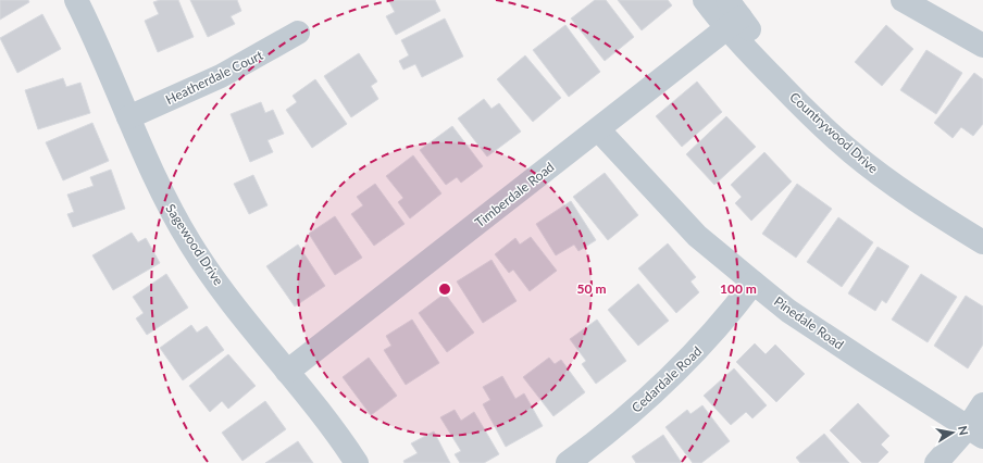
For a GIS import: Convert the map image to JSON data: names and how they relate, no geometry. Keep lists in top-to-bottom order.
{
  "streets": {
    "street": [
      "Heatherdale Court",
      "Countrywood Drive",
      "Timberdale Road",
      "Sagewood Drive",
      "Pinedale Road",
      "Cedardale Road"
    ]
  },
  "crossings": [
    ["Heatherdale Court", "Sagewood Drive"],
    ["Countrywood Drive", "Timberdale Road"],
    ["Timberdale Road", "Sagewood Drive"],
    ["Timberdale Road", "Pinedale Road"],
    ["Pinedale Road", "Cedardale Road"]
  ],
  "north": "right",
  "rings": ["50 m", "100 m"]
}
